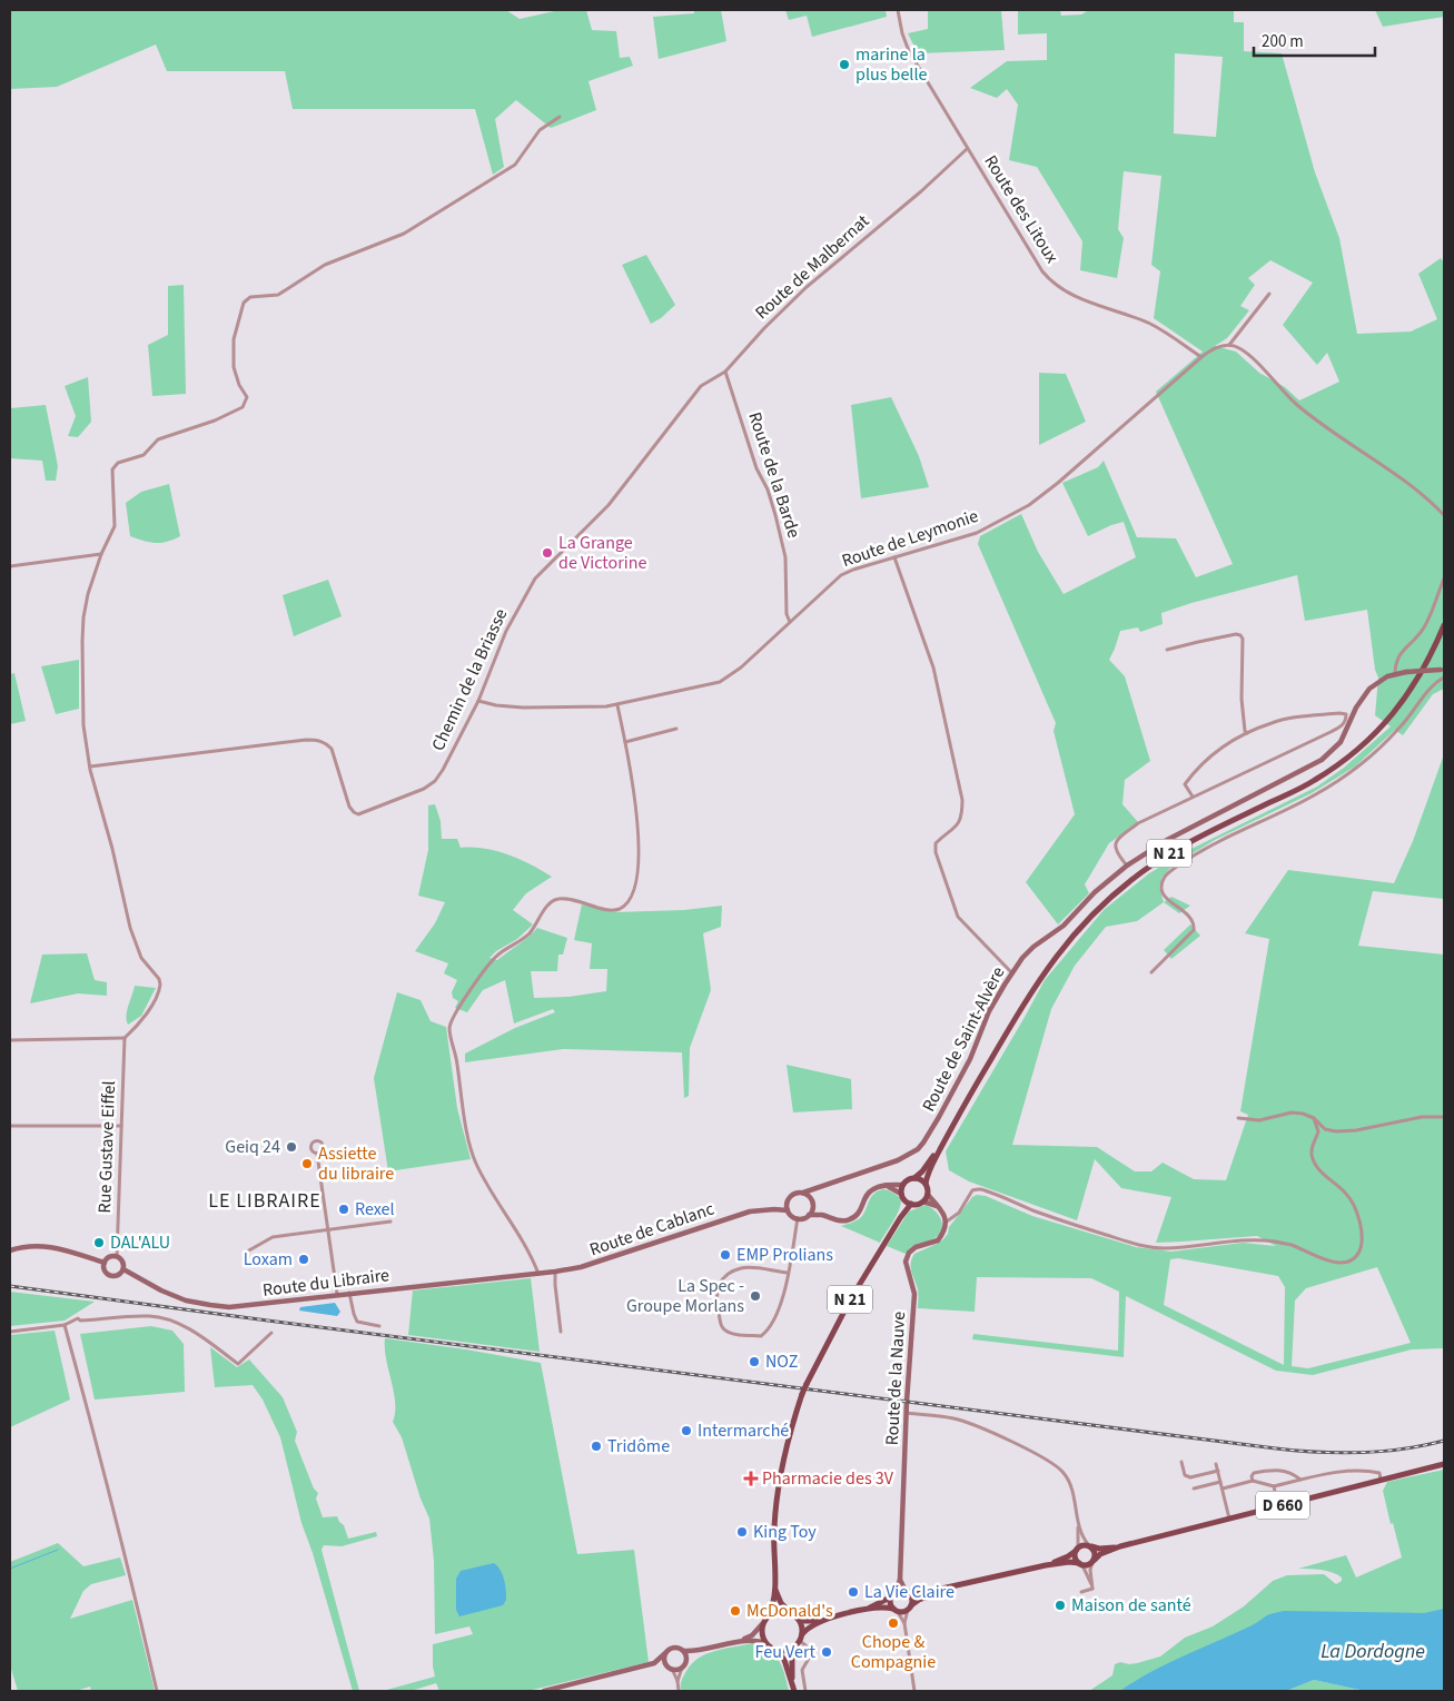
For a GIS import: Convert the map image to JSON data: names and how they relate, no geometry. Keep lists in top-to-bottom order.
{
  "streets": {
    "main road": [
      "N 21",
      "Route de Saint-Alvère",
      "Route de Cablanc",
      "Route du Libraire",
      "Route de la Nauve",
      "D 660"
    ],
    "street": [
      "Route des Litoux",
      "Route de Malbernat",
      "Route de la Barde",
      "Route de Leymonie",
      "Chemin de la Briasse",
      "Rue Gustave Eiffel"
    ]
  },
  "crossings": [
    ["Route des Litoux", "Route de Malbernat"],
    ["Route des Litoux", "Route de Leymonie"],
    ["Route de Malbernat", "Route de la Barde"],
    ["Route de Malbernat", "Chemin de la Briasse"],
    ["Route de la Barde", "Route de Leymonie"],
    ["Route de Leymonie", "Chemin de la Briasse"],
    ["Rue Gustave Eiffel", "Route du Libraire"],
    ["Route de Cablanc", "Route du Libraire"]
  ],
  "districts": ["LE LIBRAIRE"],
  "water": ["La Dordogne"],
  "places": {
    "other": [
      "marine la plus belle",
      "La Grange de Victorine",
      "Geiq 24",
      "Assiette du libraire",
      "Rexel",
      "DAL'ALU",
      "EMP Prolians",
      "Loxam",
      "La Spec - Groupe Morlans",
      "NOZ",
      "Intermarché",
      "Tridôme",
      "King Toy",
      "La Vie Claire",
      "Maison de santé",
      "McDonald's",
      "Chope & Compagnie",
      "Feu Vert"
    ],
    "health": ["Pharmacie des 3V"]
  },
  "scale_bar": "200 m"
}
